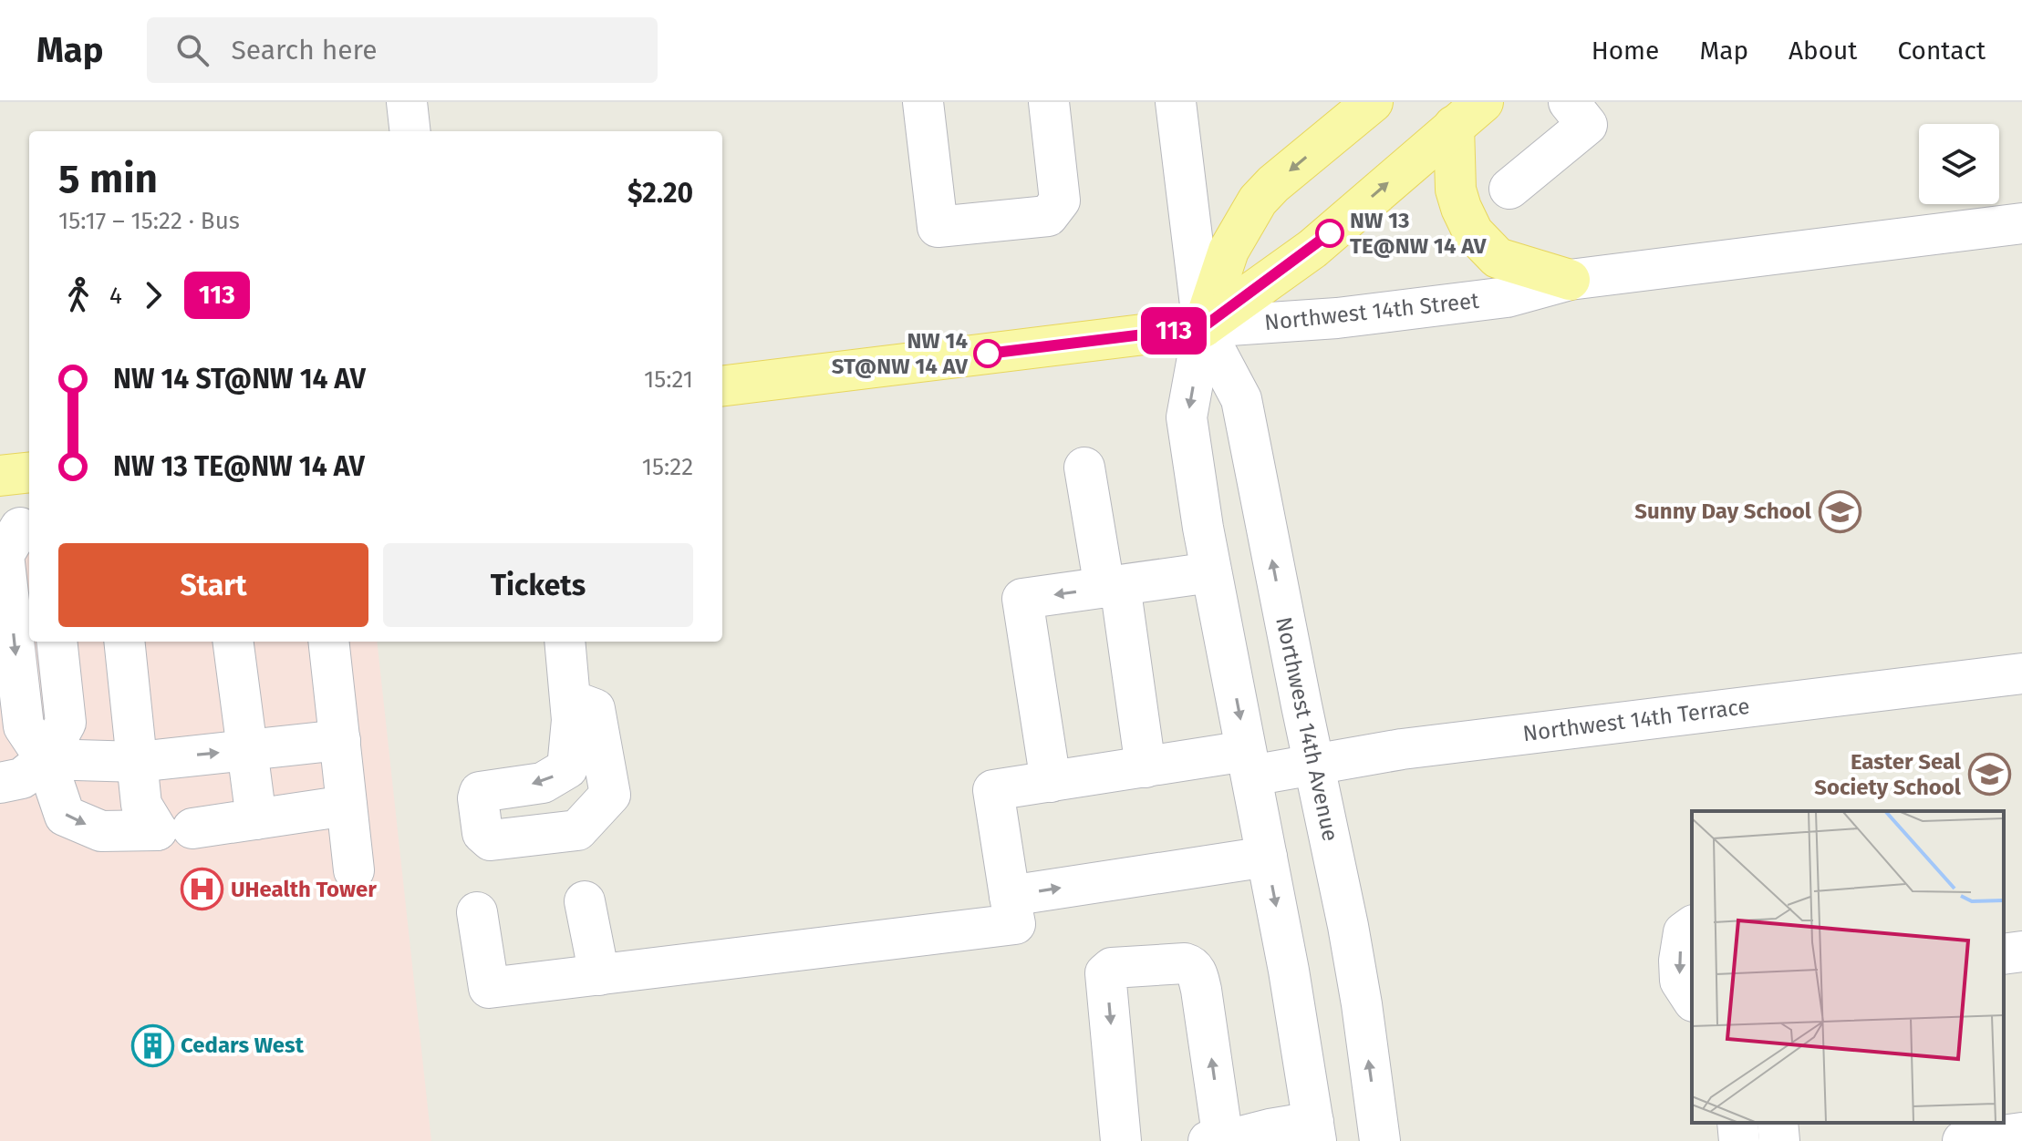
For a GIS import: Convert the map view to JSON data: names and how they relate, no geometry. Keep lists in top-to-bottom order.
{
  "streets": {
    "main road": ["Northwest 14th Street"],
    "street": ["Northwest 14th Terrace", "Northwest 14th Avenue"]
  },
  "crossings": [
    ["Northwest 14th Street", "Northwest 14th Avenue"],
    ["Northwest 14th Terrace", "Northwest 14th Avenue"]
  ],
  "places": {
    "other": ["NW 13 TE@NW 14 AV", "NW 14 ST@NW 14 AV"],
    "school or university": ["Sunny Day School", "Easter Seal Society School"],
    "hospital": ["UHealth Tower"],
    "building": ["Cedars West"]
  },
  "lines": ["bus line 113"],
  "page": {
    "header": "Map",
    "search": "Search here",
    "nav": [
      "Home",
      "Map",
      "About",
      "Contact"
    ],
    "on_map": "113",
    "heading": ["5 min", "15:17 – 15:22 · Bus", "$2.20"],
    "legs": ["4", "113"],
    "list": [
      {
        "name": "NW 14 ST@NW 14 AV",
        "value": "15:21"
      },
      {
        "name": "NW 13 TE@NW 14 AV",
        "value": "15:22"
      }
    ],
    "buttons": ["Start", "Tickets"]
  }
}
